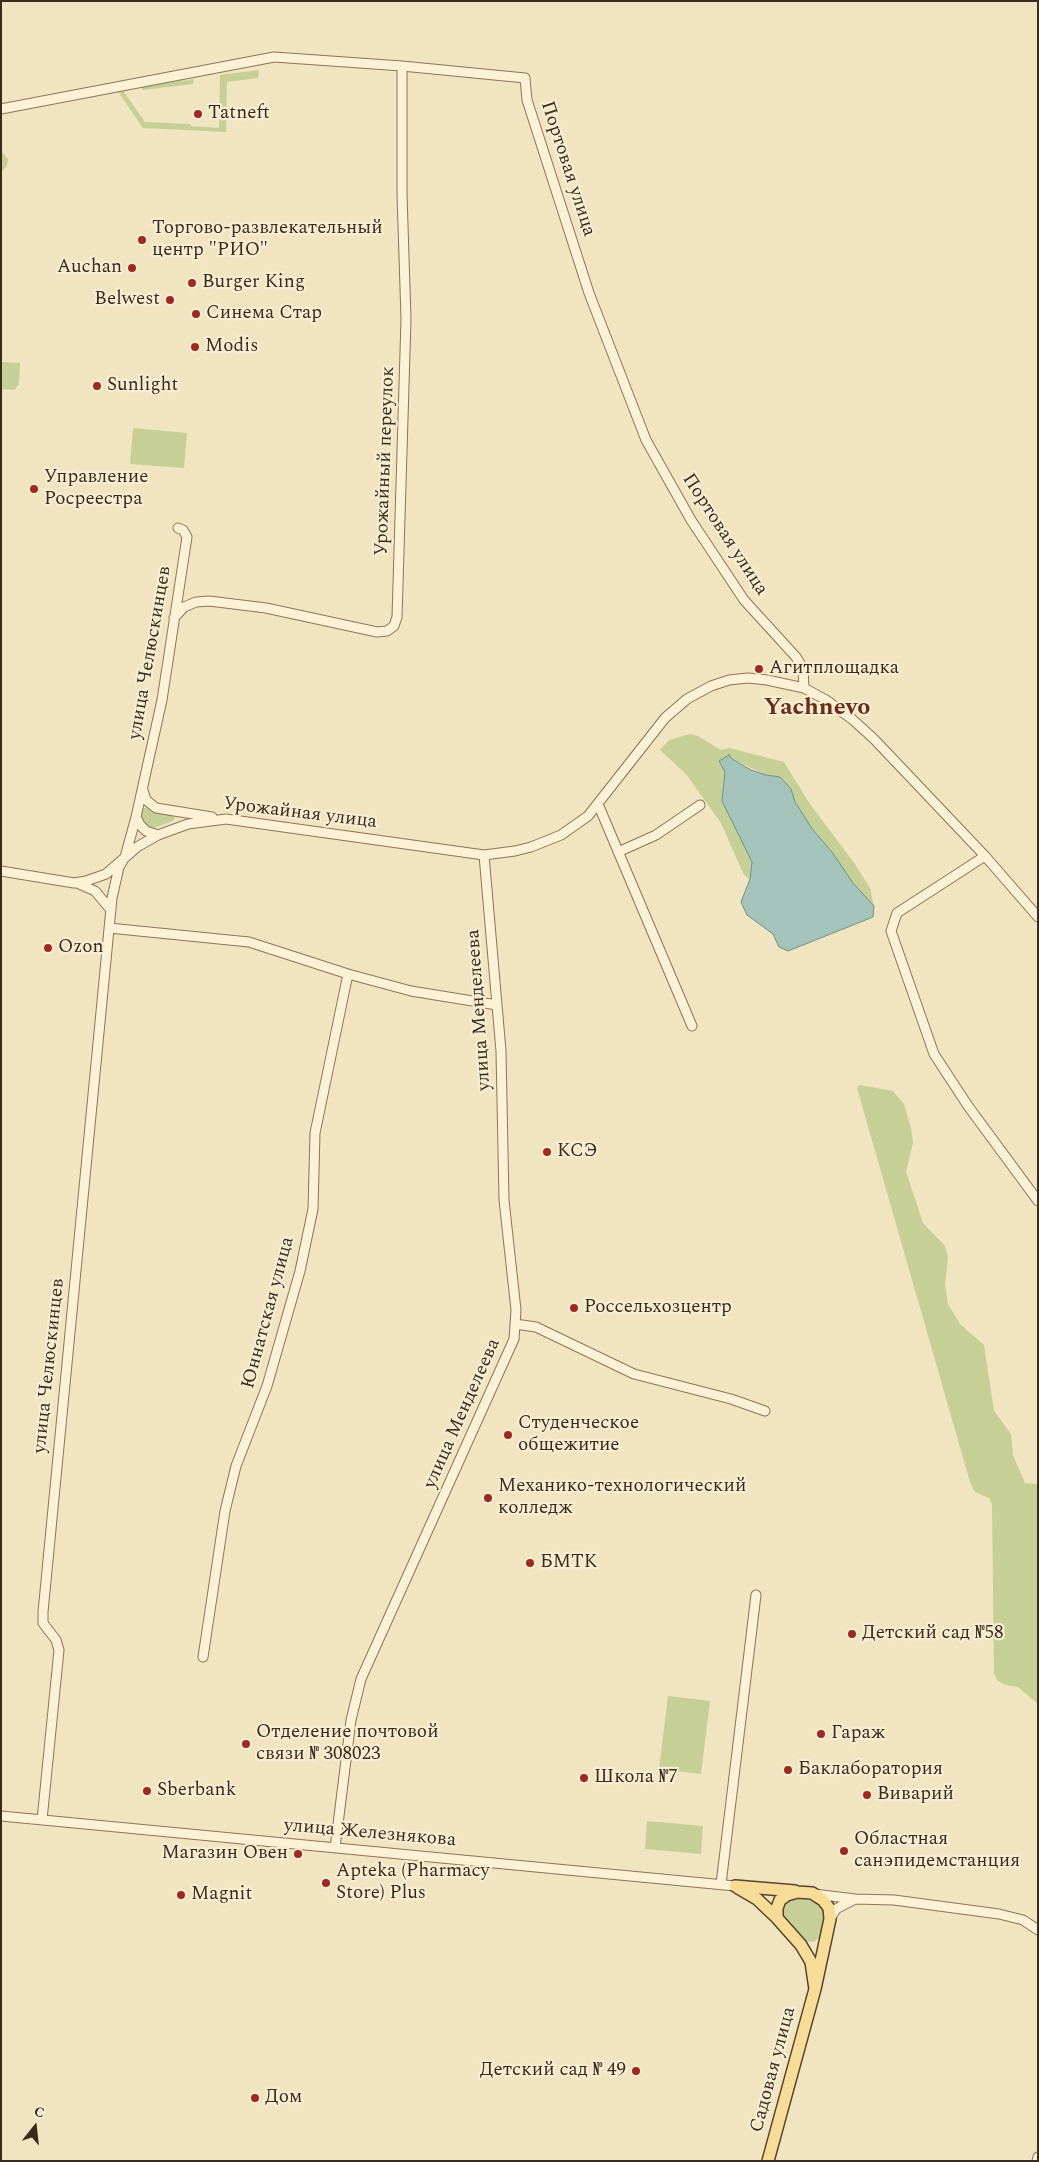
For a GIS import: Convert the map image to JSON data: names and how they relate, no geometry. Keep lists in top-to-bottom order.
{
  "streets": {
    "main road": ["улица Железнякова", "Садовая улица"],
    "street": [
      "Портовая улица",
      "Урожайный переулок",
      "улица Челюскинцев",
      "Урожайная улица",
      "улица Менделеева",
      "Юннатская улица"
    ]
  },
  "crossings": [
    ["Портовая улица", "Урожайный переулок"],
    ["Портовая улица", "Урожайная улица"],
    ["Урожайный переулок", "улица Челюскинцев"],
    ["улица Челюскинцев", "Урожайная улица"],
    ["улица Челюскинцев", "улица Железнякова"],
    ["Урожайная улица", "улица Менделеева"],
    ["улица Менделеева", "улица Железнякова"],
    ["улица Железнякова", "Садовая улица"]
  ],
  "districts": ["Yachnevo"],
  "places": [
    "Tatneft",
    "Торгово-развлекательный центр \"РИО\"",
    "Auchan",
    "Burger King",
    "Belwest",
    "Синема Стар",
    "Modis",
    "Sunlight",
    "Управление Росреестра",
    "Агитплощадка",
    "Ozon",
    "КСЭ",
    "Россельхозцентр",
    "Студенческое общежитие",
    "Механико-технологический колледж",
    "БМТК",
    "Детский сад №58",
    "Гараж",
    "Отделение почтовой связи № 308023",
    "Баклаборатория",
    "Школа №7",
    "Sberbank",
    "Виварий",
    "Областная санэпидемстанция",
    "Магазин Овен",
    "Apteka (Pharmacy Store) Plus",
    "Magnit",
    "Детский сад № 49",
    "Дом"
  ],
  "north": "top"
}
